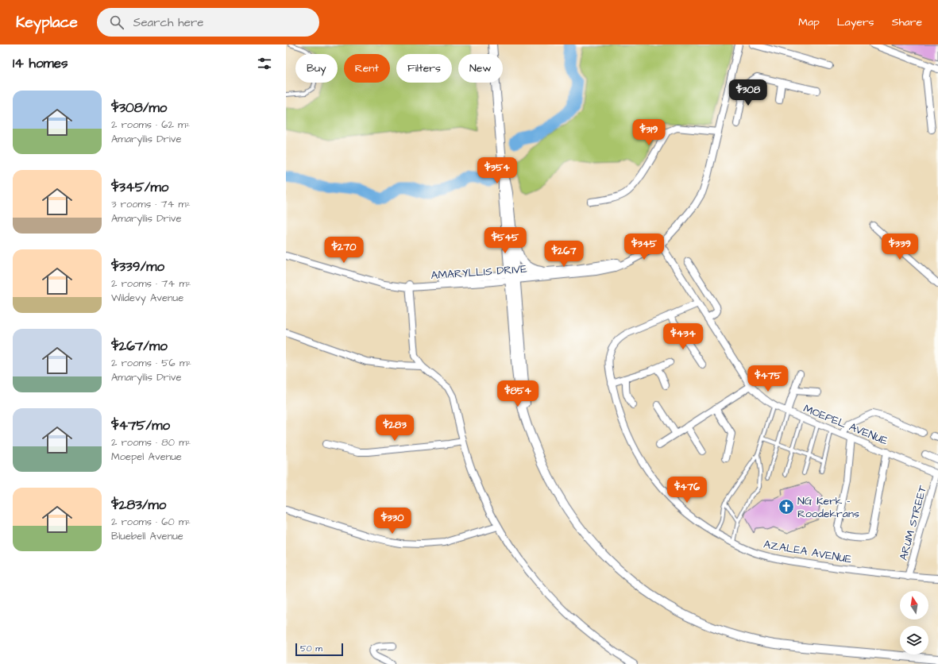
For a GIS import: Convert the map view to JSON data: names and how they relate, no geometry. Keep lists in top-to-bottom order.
{
  "streets": {
    "street": [
      "AMARYLLIS DRIVE",
      "MOEPEL AVENUE",
      "ARUM STREET",
      "AZALEA AVENUE"
    ]
  },
  "crossings": [
    ["AMARYLLIS DRIVE", "MOEPEL AVENUE"],
    ["MOEPEL AVENUE", "ARUM STREET"],
    ["MOEPEL AVENUE", "AZALEA AVENUE"],
    ["ARUM STREET", "AZALEA AVENUE"]
  ],
  "places": {
    "church": ["NG Kerk - Roodekrans"]
  },
  "scale_bar": "50 m",
  "north": "top",
  "page": {
    "header": "Keyplace",
    "search": "Search here",
    "nav": ["Map", "Layers", "Share"],
    "heading": "14 homes",
    "chip": [
      "Buy",
      "Rent",
      "Filters",
      "New"
    ],
    "price": [
      "$308",
      "$319",
      "$354",
      "$545",
      "$345",
      "$339",
      "$270",
      "$267",
      "$434",
      "$475",
      "$854",
      "$283",
      "$476",
      "$330"
    ],
    "list": [
      {
        "name": "$308/mo",
        "note": "2 rooms · 62 m² · Amaryllis Drive"
      },
      {
        "name": "$345/mo",
        "note": "3 rooms · 74 m² · Amaryllis Drive"
      },
      {
        "name": "$339/mo",
        "note": "2 rooms · 74 m² · Wildevy Avenue"
      },
      {
        "name": "$267/mo",
        "note": "2 rooms · 56 m² · Amaryllis Drive"
      },
      {
        "name": "$475/mo",
        "note": "2 rooms · 80 m² · Moepel Avenue"
      },
      {
        "name": "$283/mo",
        "note": "2 rooms · 60 m² · Bluebell Avenue"
      }
    ],
    "scale": "50 m"
  }
}
